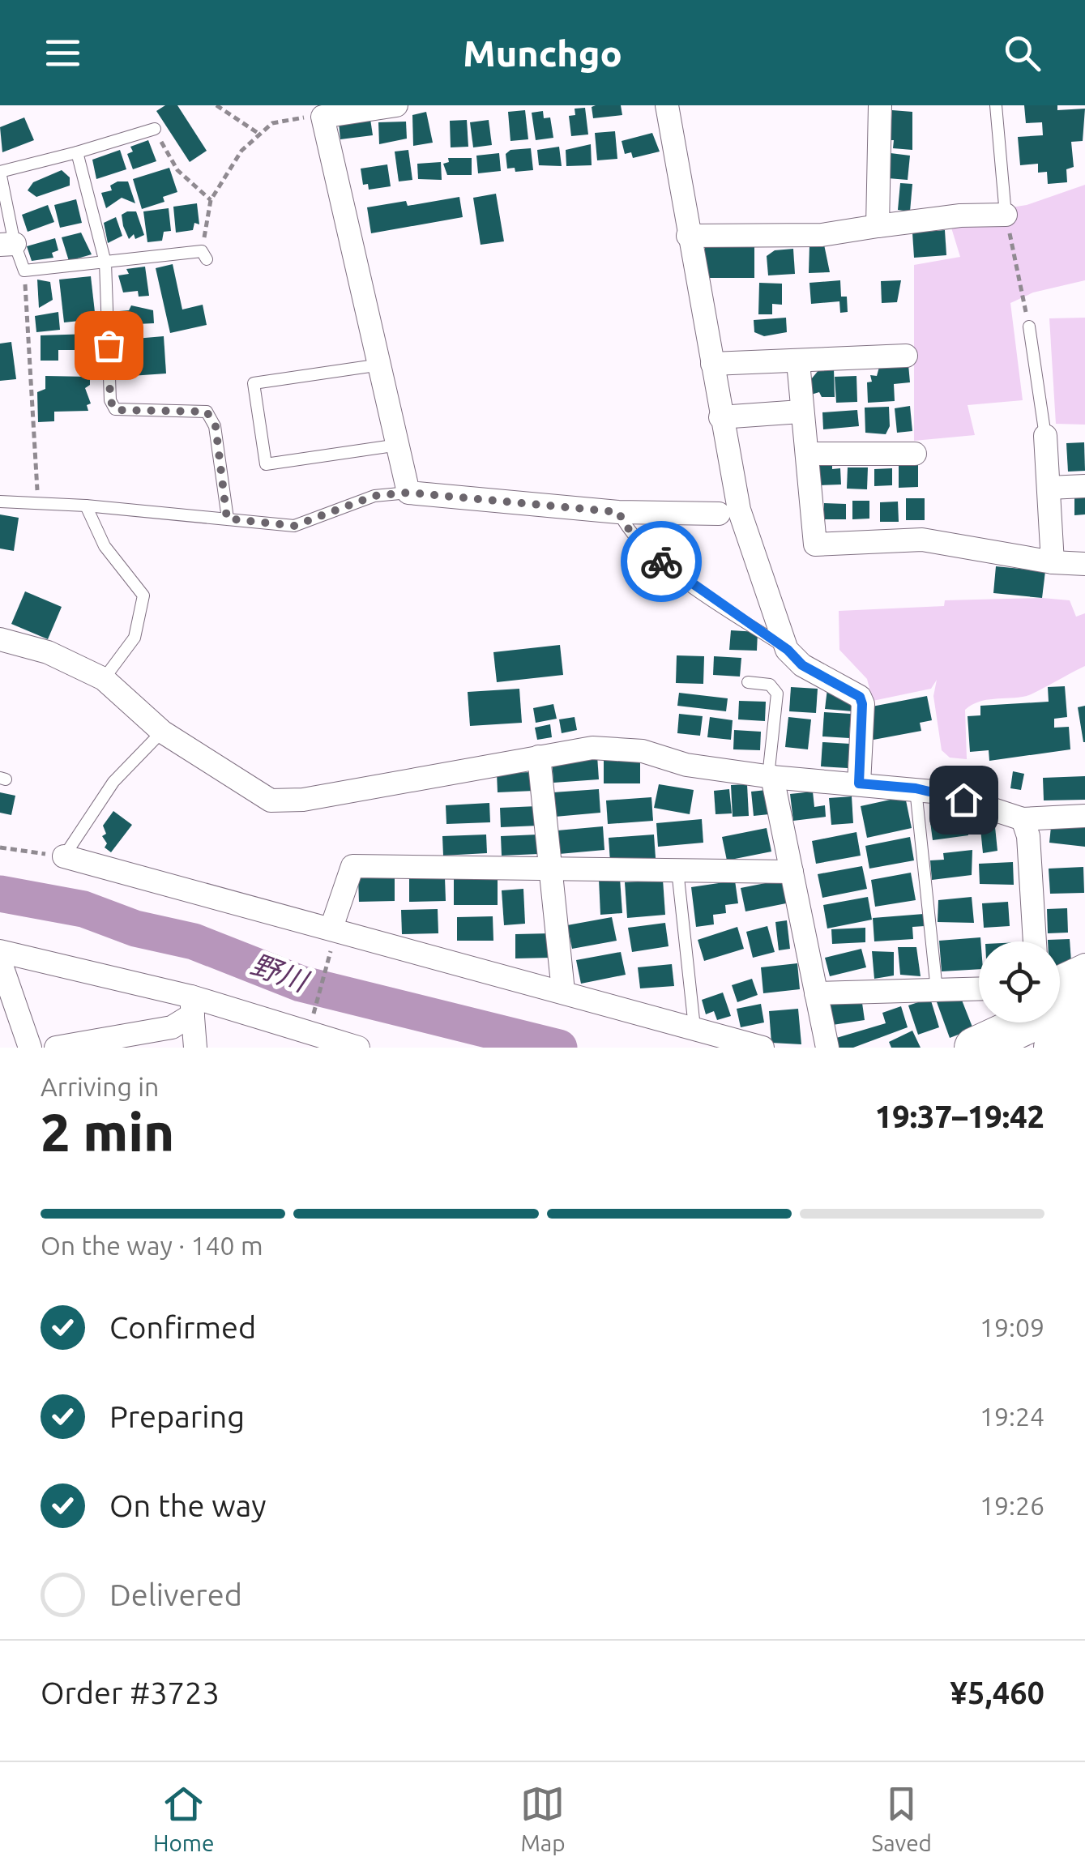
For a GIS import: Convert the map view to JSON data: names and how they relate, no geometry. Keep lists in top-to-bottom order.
{
  "water": ["野川"],
  "page": {
    "header": "Munchgo",
    "heading": ["2 min", "Arriving in", "19:37–19:42"],
    "panel": ["Order #3723", "¥5,460"],
    "bar": "On the way · 140 m",
    "list": [
      ["Confirmed", "19:09"],
      ["Preparing", "19:24"],
      ["On the way", "19:26"],
      "Delivered"
    ],
    "tabs": ["Home", "Map", "Saved"]
  }
}
